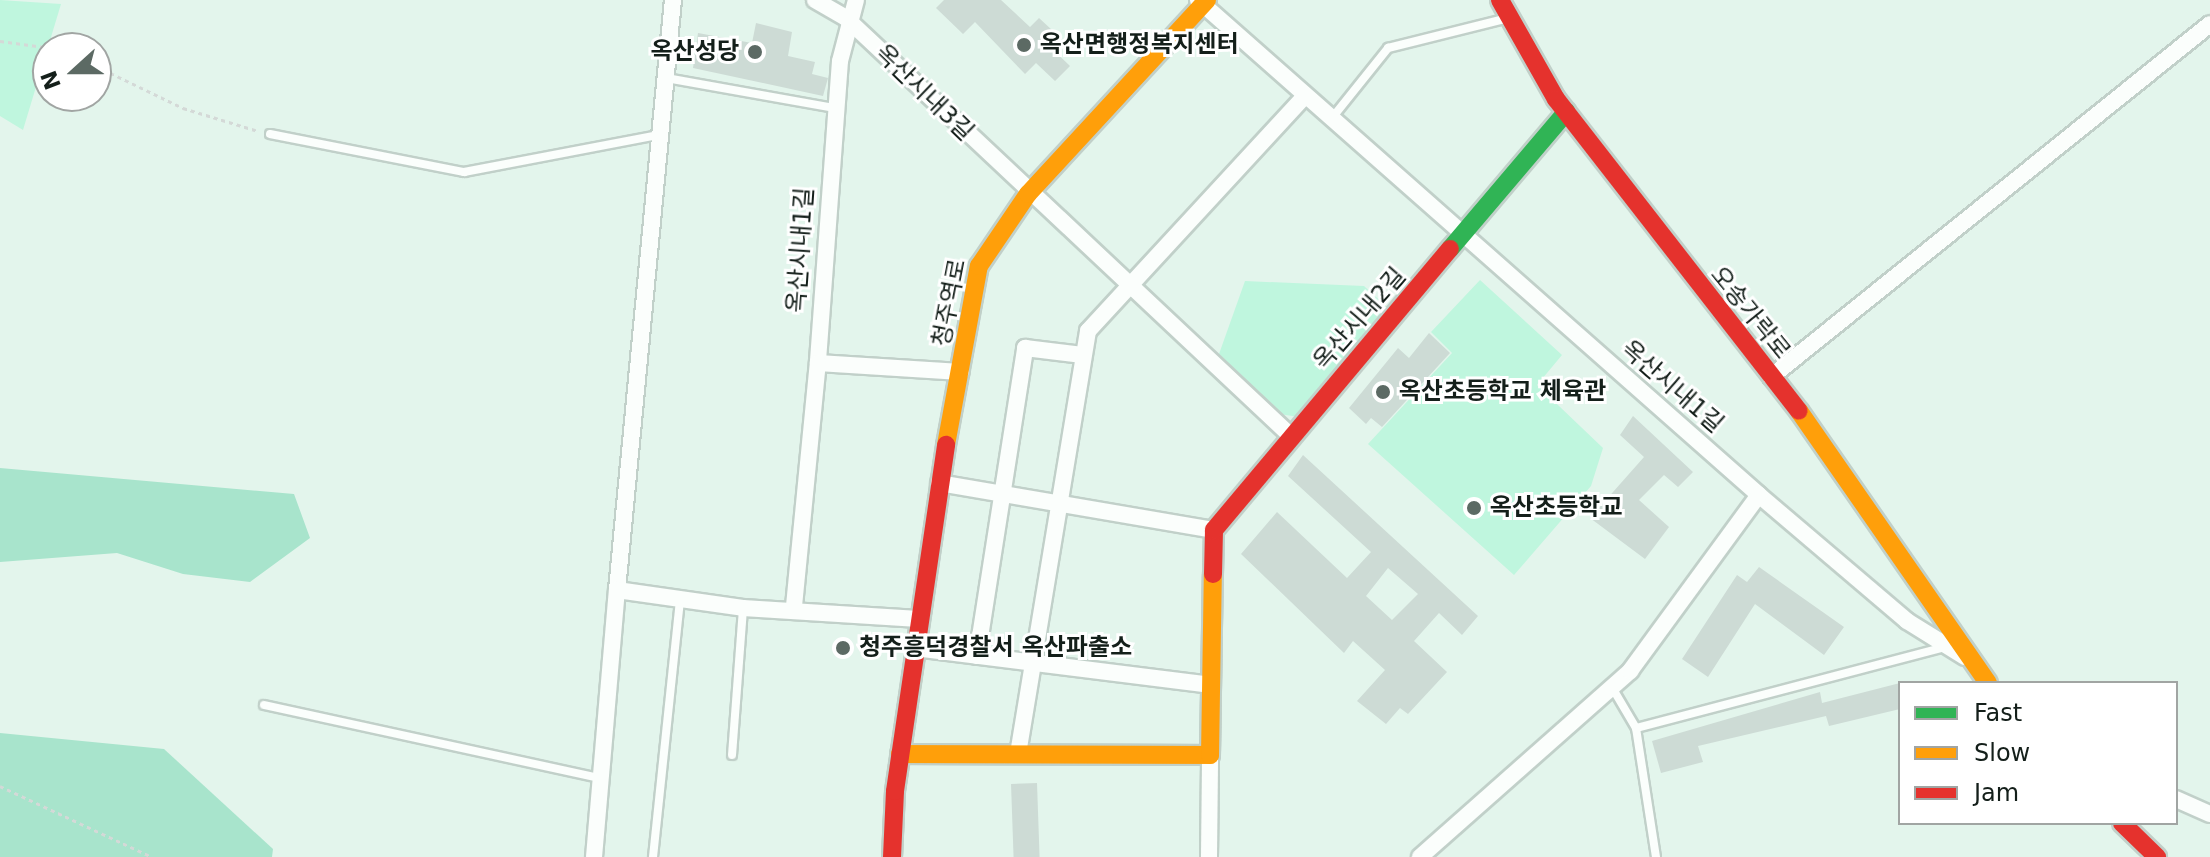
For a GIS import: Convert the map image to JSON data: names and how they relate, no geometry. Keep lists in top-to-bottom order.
{
  "streets": {
    "street": [
      "옥산시내3길",
      "옥산시내1길",
      "청주역로",
      "오송가락로",
      "옥산시내2길"
    ]
  },
  "crossings": [
    ["옥산시내3길", "옥산시내1길"],
    ["옥산시내3길", "청주역로"],
    ["옥산시내1길", "청주역로"],
    ["옥산시내1길", "오송가락로"],
    ["옥산시내1길", "옥산시내2길"],
    ["오송가락로", "옥산시내2길"]
  ],
  "places": [
    "옥산면행정복지센터",
    "옥산성당",
    "옥산초등학교 체육관",
    "옥산초등학교",
    "청주흥덕경찰서 옥산파출소"
  ],
  "legend": ["Fast", "Slow", "Jam"],
  "north": "left"
}
